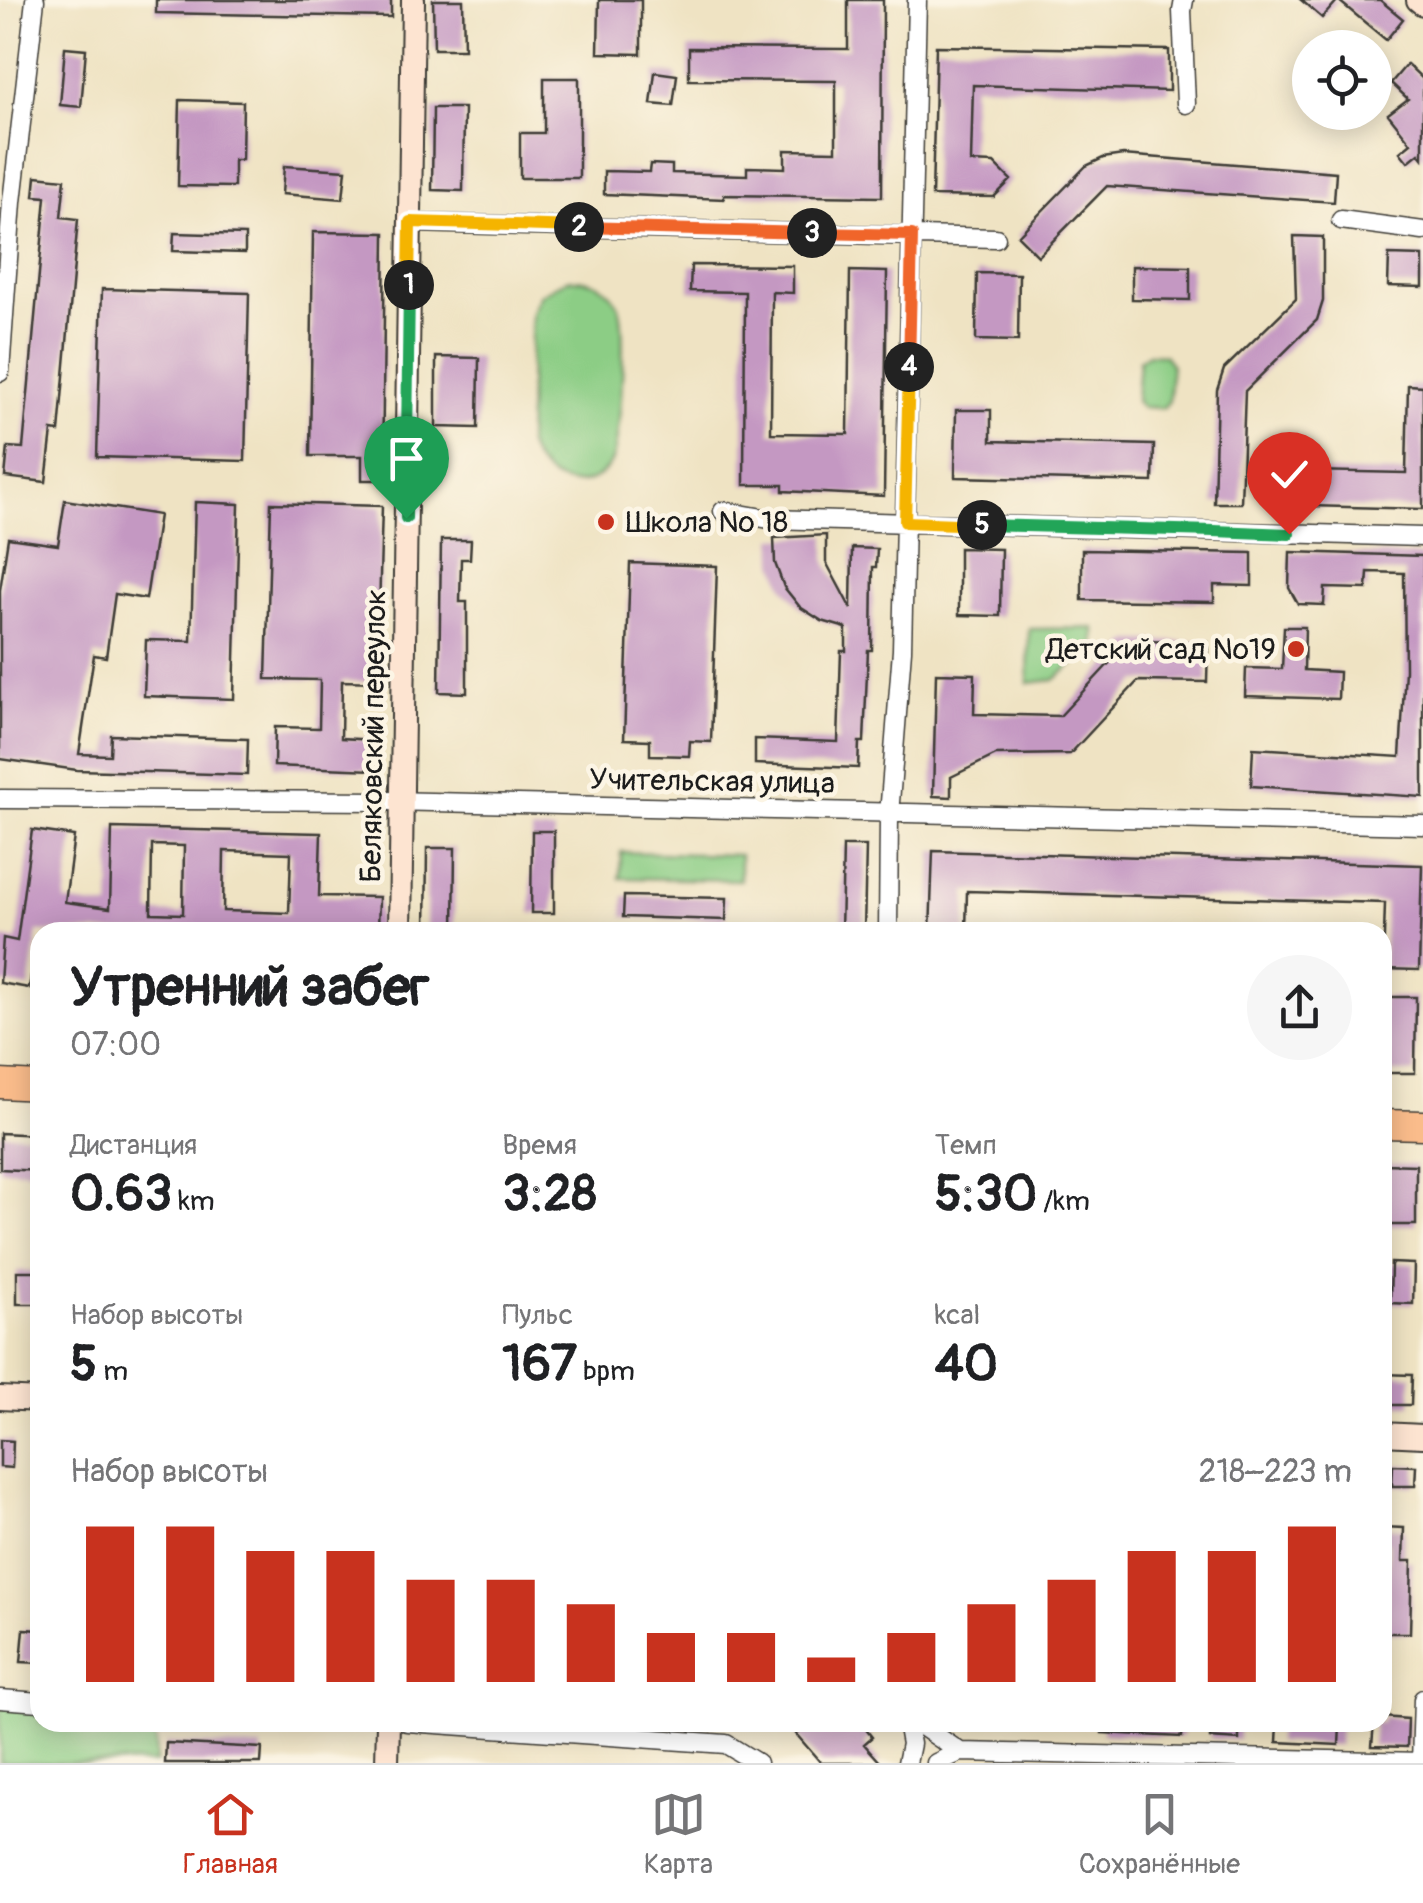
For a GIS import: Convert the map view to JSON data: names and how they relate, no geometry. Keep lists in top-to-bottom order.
{
  "streets": {
    "street": ["Беляковский переулок", "Учительская улица"]
  },
  "crossings": [
    ["Беляковский переулок", "Учительская улица"]
  ],
  "places": ["Школа № 18", "Детский сад №19"],
  "page": {
    "pins": [
      "2",
      "3",
      "1",
      "4",
      "5"
    ],
    "heading": ["Утренний забег", "07:00"],
    "stats": [
      ["Дистанция", "0.63 km"],
      ["Время", "3:28"],
      ["Темп", "5:30 /km"],
      ["Набор высоты", "5 m"],
      ["Пульс", "167 bpm"],
      ["kcal", "40"]
    ],
    "chart": ["Набор высоты", "218–223 m"],
    "tabs": ["Главная", "Карта", "Сохранённые"]
  }
}
